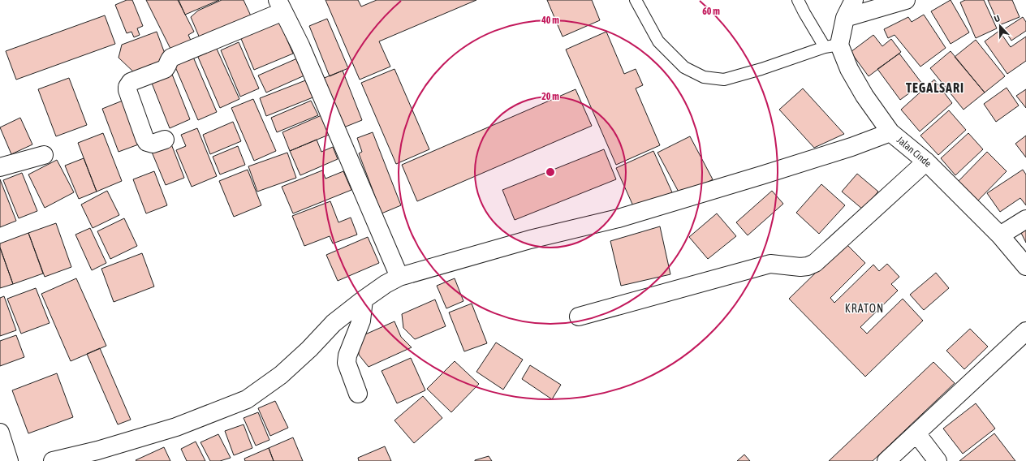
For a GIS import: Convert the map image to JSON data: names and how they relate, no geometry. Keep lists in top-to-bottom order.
{
  "streets": {
    "street": ["Jalan Cinde"]
  },
  "districts": ["TEGALSARI", "KRATON"],
  "north": "top",
  "rings": ["60 m", "40 m", "20 m"]
}
